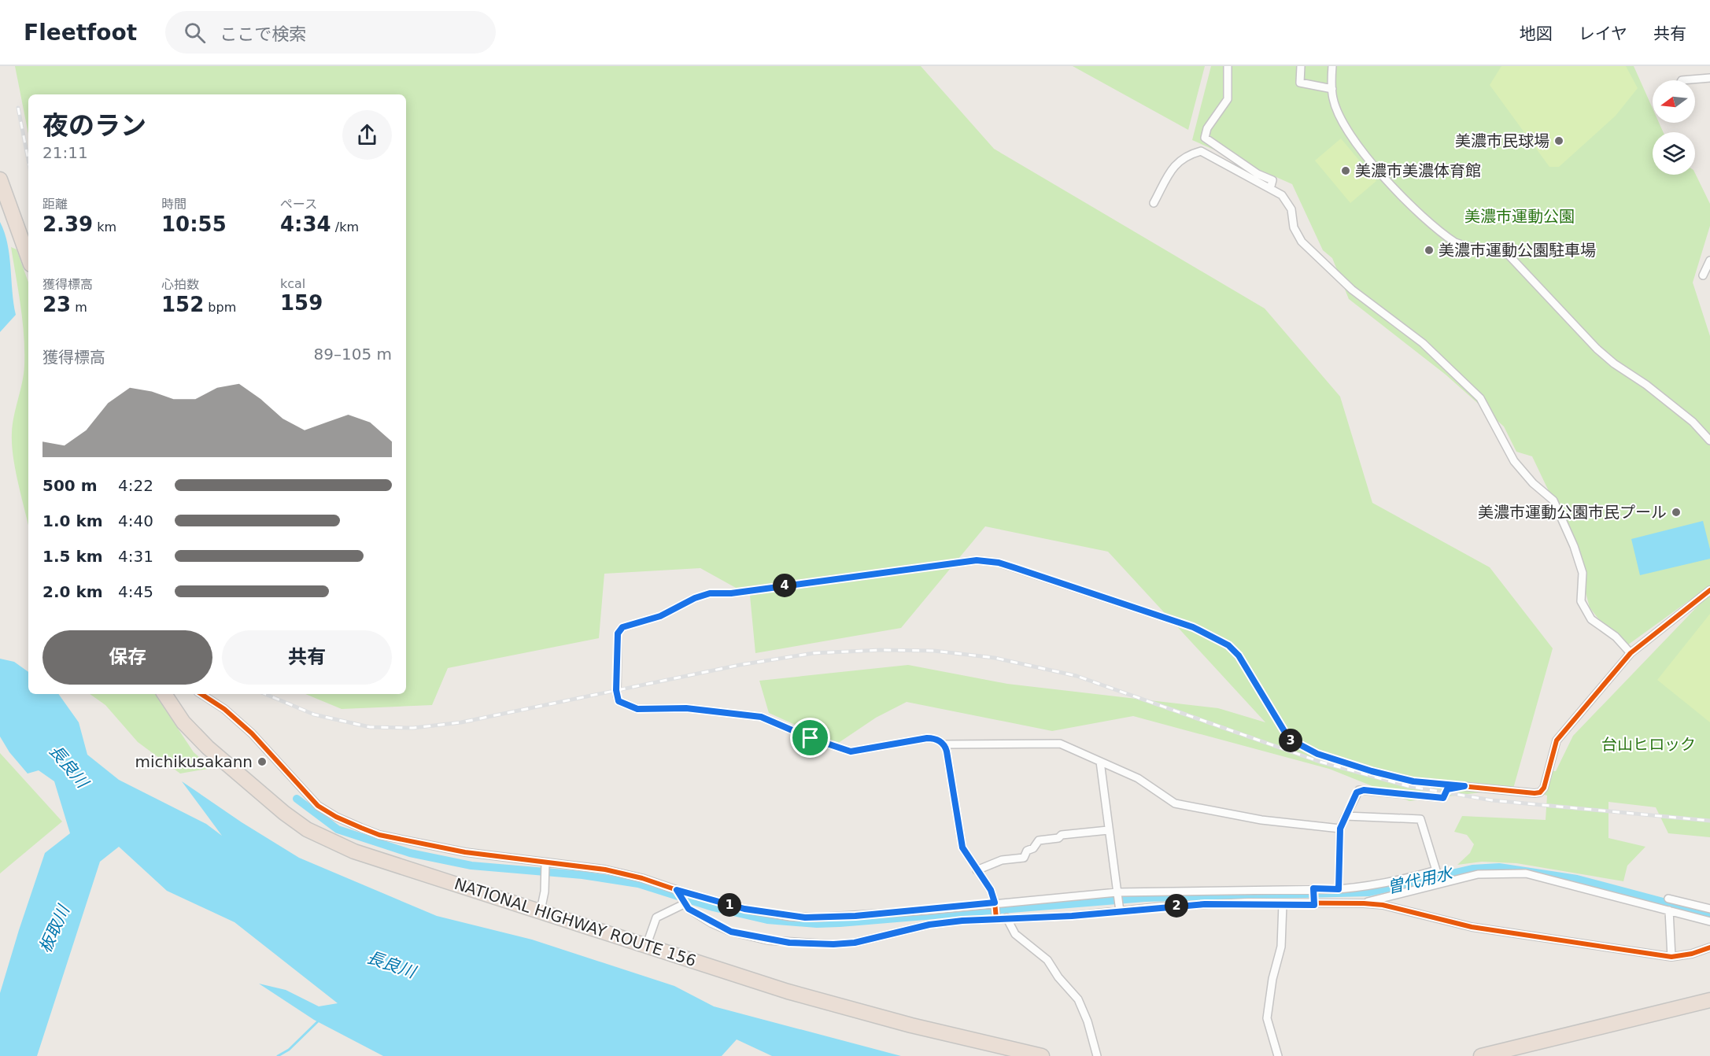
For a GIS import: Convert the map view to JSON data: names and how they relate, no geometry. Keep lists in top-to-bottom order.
{
  "streets": {
    "highway": ["NATIONAL HIGHWAY ROUTE 156"]
  },
  "water": ["長良川", "曽代用水", "板取川"],
  "parks": ["美濃市運動公園", "台山ヒロック"],
  "places": [
    "美濃市民球場",
    "美濃市美濃体育館",
    "美濃市運動公園駐車場",
    "美濃市運動公園市民プール",
    "michikusakann"
  ],
  "north": "left",
  "page": {
    "header": "Fleetfoot",
    "search": "ここで検索",
    "nav": ["地図", "レイヤ", "共有"],
    "heading": ["夜のラン", "21:11"],
    "stats": [
      ["距離", "2.39 km"],
      ["時間", "10:55"],
      ["ペース", "4:34 /km"],
      ["獲得標高", "23 m"],
      ["心拍数", "152 bpm"],
      ["kcal", "159"]
    ],
    "chart": ["獲得標高", "89–105 m"],
    "list": [
      {
        "name": "500 m",
        "note": "4:22"
      },
      {
        "name": "1.0 km",
        "note": "4:40"
      },
      {
        "name": "1.5 km",
        "note": "4:31"
      },
      {
        "name": "2.0 km",
        "note": "4:45"
      }
    ],
    "pins": [
      "4",
      "3",
      "1",
      "2"
    ],
    "buttons": ["保存", "共有"]
  }
}
